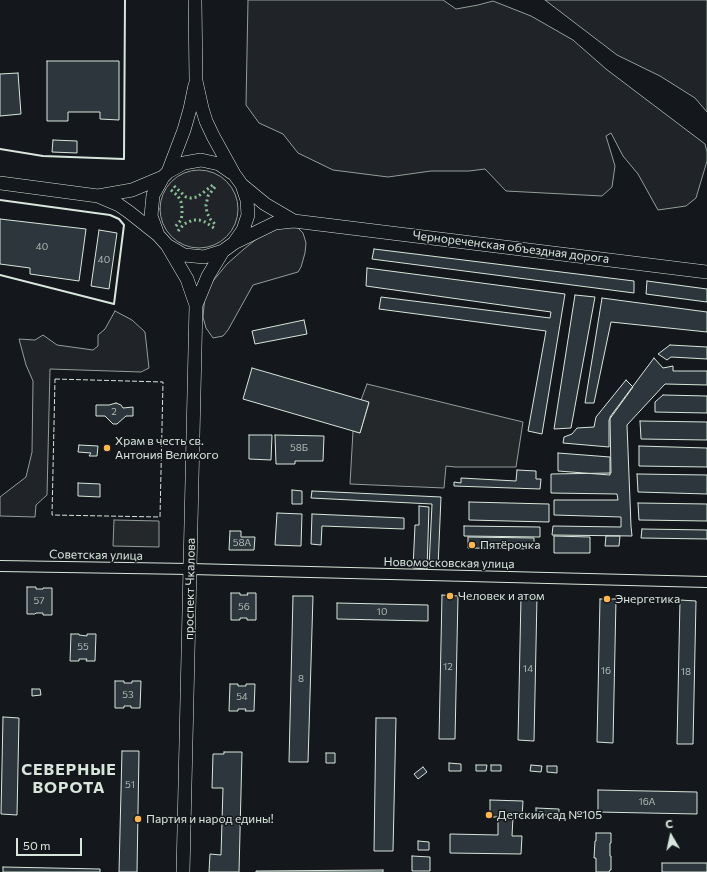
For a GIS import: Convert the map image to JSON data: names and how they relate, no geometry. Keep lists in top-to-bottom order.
{
  "streets": {
    "main road": ["Чернореченская объездная дорога", "проспект Чкалова"],
    "street": ["Советская улица", "Новомосковская улица"]
  },
  "crossings": [
    ["Советская улица", "Новомосковская улица"],
    ["Советская улица", "проспект Чкалова"],
    ["Новомосковская улица", "проспект Чкалова"]
  ],
  "districts": ["СЕВЕРНЫЕ ВОРОТА"],
  "places": [
    "Храм в честь св. Антония Великого",
    "Пятёрочка",
    "Человек и атом",
    "Энергетика",
    "Детский сад №105",
    "Партия и народ едины!"
  ],
  "house_numbers": [
    "40",
    "40",
    "2",
    "58Б",
    "58А",
    "57",
    "56",
    "10",
    "55",
    "12",
    "14",
    "16",
    "18",
    "8",
    "53",
    "54",
    "51",
    "16А"
  ],
  "scale_bar": "50 m",
  "north": "top"
}
